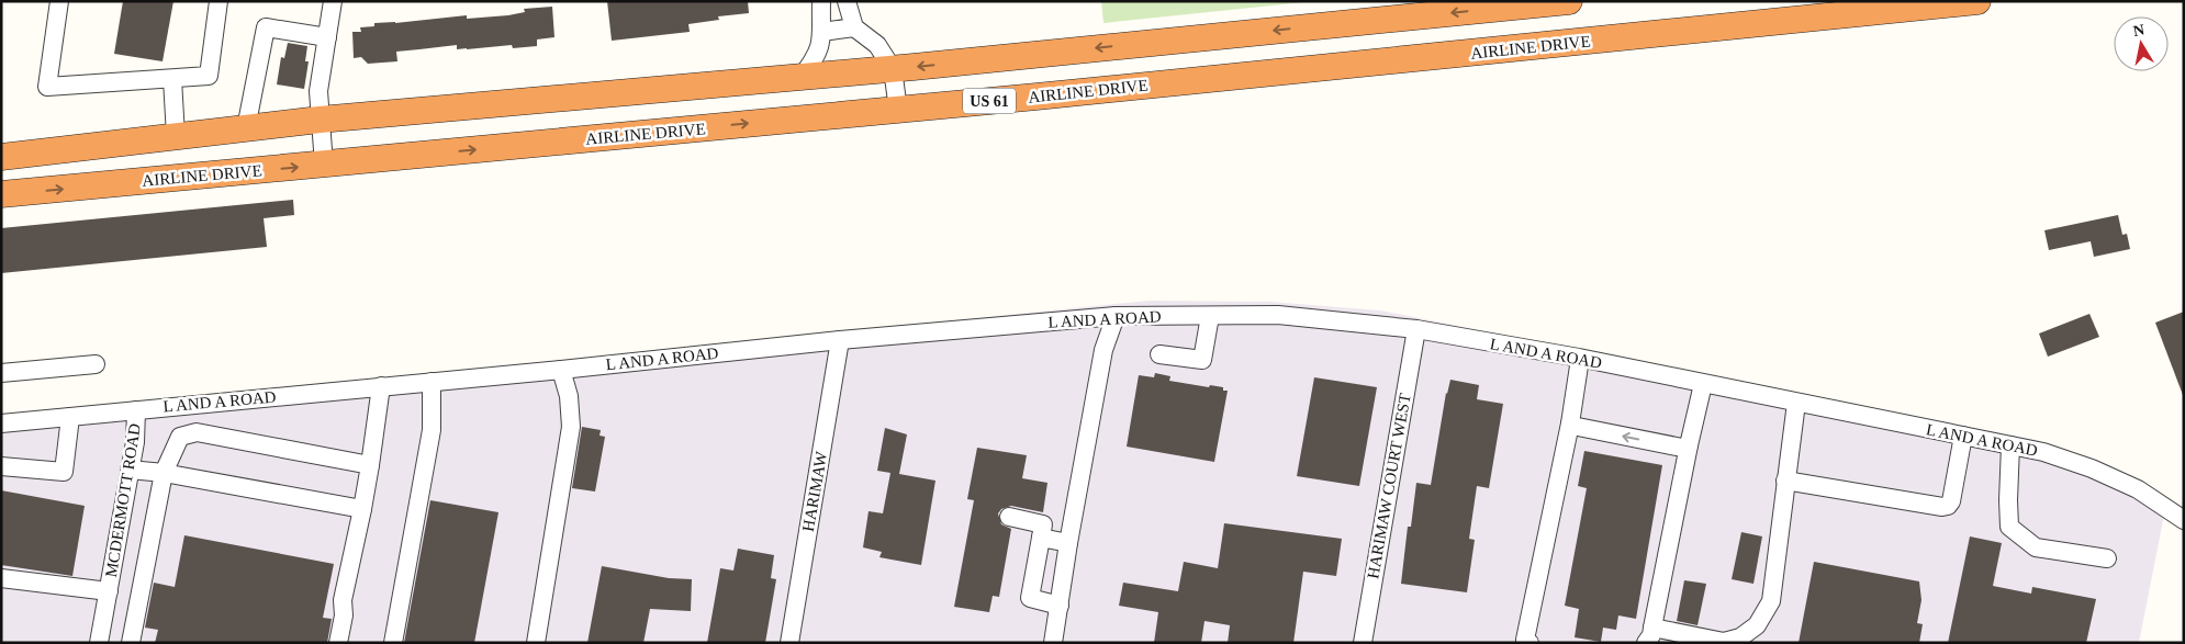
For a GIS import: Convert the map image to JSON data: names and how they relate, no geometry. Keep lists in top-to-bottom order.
{
  "streets": {
    "highway": ["AIRLINE DRIVE", "US 61"],
    "street": [
      "L AND A ROAD",
      "HARIMAW COURT WEST",
      "HARIMAW",
      "MCDERMOTT ROAD"
    ]
  },
  "crossings": [
    ["L AND A ROAD", "HARIMAW COURT WEST"],
    ["L AND A ROAD", "HARIMAW"],
    ["L AND A ROAD", "MCDERMOTT ROAD"]
  ],
  "north": "top"
}
